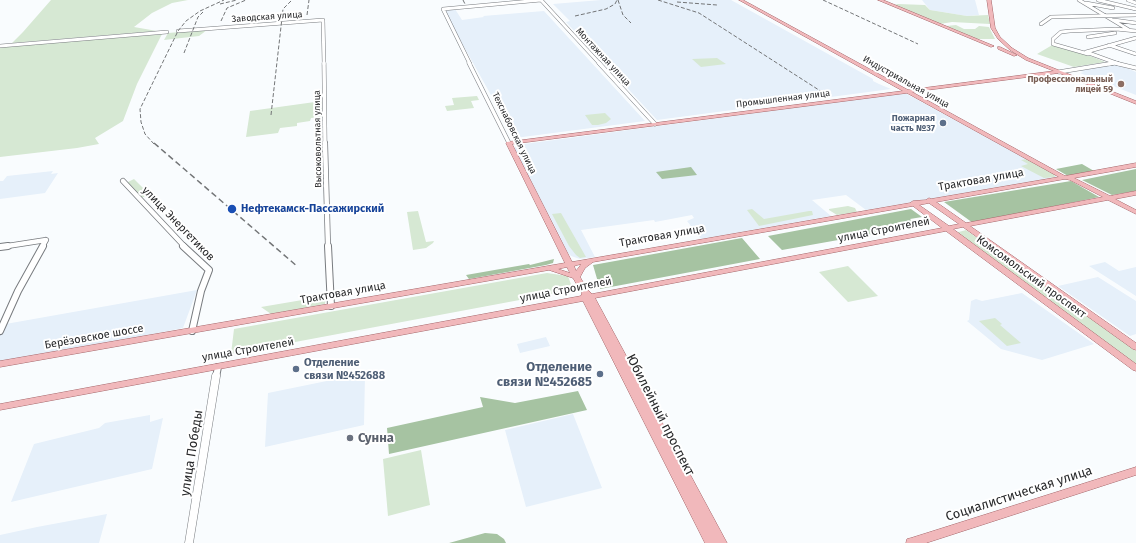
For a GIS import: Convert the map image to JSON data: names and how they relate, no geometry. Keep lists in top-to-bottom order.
{
  "streets": {
    "main road": [
      "Индустриальная улица",
      "Промышленная улица",
      "Техснабовская улица",
      "Трактовая улица",
      "улица Строителей",
      "Комсомольский проспект",
      "Берёзовское шоссе",
      "Юбилейный проспект",
      "Социалистическая улица"
    ],
    "street": [
      "Заводская улица",
      "Монтажная улица",
      "Высоковольтная улица",
      "улица Энергетиков",
      "улица Победы"
    ]
  },
  "crossings": [
    ["Заводская улица", "Высоковольтная улица"],
    ["Монтажная улица", "Промышленная улица"],
    ["Монтажная улица", "Техснабовская улица"],
    ["Индустриальная улица", "Промышленная улица"],
    ["Индустриальная улица", "Трактовая улица"],
    ["Индустриальная улица", "улица Строителей"],
    ["Промышленная улица", "Техснабовская улица"],
    ["Техснабовская улица", "Трактовая улица"],
    ["Техснабовская улица", "улица Строителей"],
    ["Техснабовская улица", "Юбилейный проспект"],
    ["Высоковольтная улица", "Трактовая улица"],
    ["Трактовая улица", "улица Энергетиков"],
    ["Трактовая улица", "Комсомольский проспект"],
    ["Трактовая улица", "Берёзовское шоссе"],
    ["улица Энергетиков", "Берёзовское шоссе"],
    ["улица Строителей", "Комсомольский проспект"],
    ["улица Строителей", "Юбилейный проспект"],
    ["улица Строителей", "улица Победы"]
  ],
  "places": [
    "Профессиональный лицей 59",
    "Пожарная часть №37",
    "Нефтекамск-Пассажирский",
    "Отделение связи №452688",
    "Отделение связи №452685",
    "Сунна"
  ]
}
